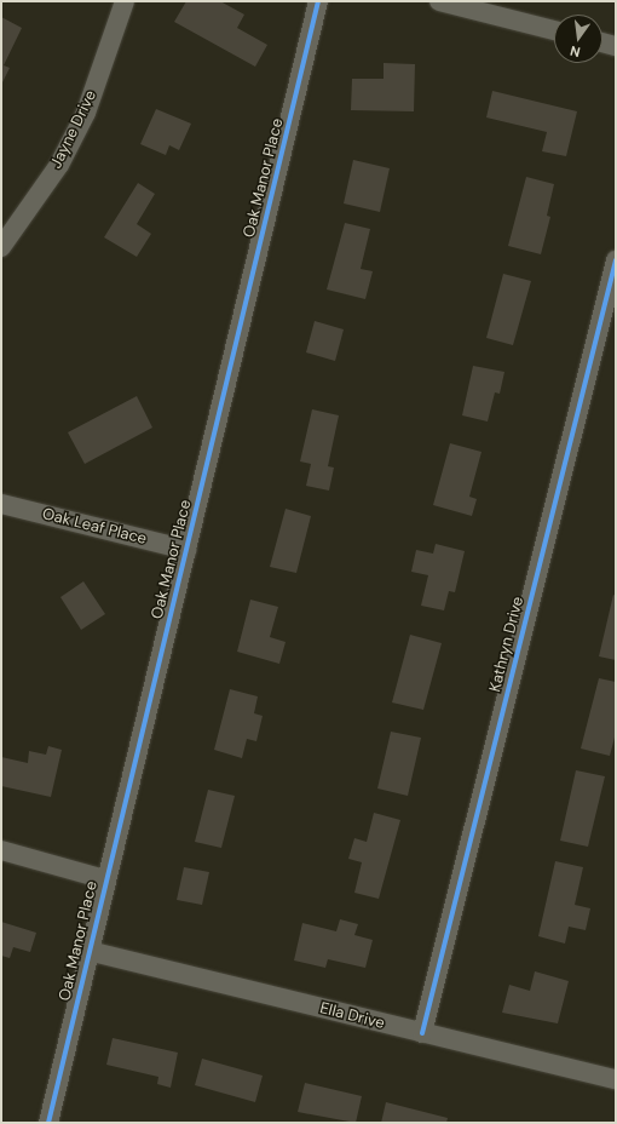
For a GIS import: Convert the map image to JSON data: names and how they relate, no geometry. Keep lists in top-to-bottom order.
{
  "streets": {
    "street": [
      "Jayne Drive",
      "Oak Manor Place",
      "Oak Leaf Place",
      "Kathryn Drive",
      "Ella Drive"
    ]
  },
  "crossings": [
    ["Oak Manor Place", "Oak Leaf Place"],
    ["Oak Manor Place", "Ella Drive"],
    ["Kathryn Drive", "Ella Drive"]
  ],
  "north": "bottom"
}
